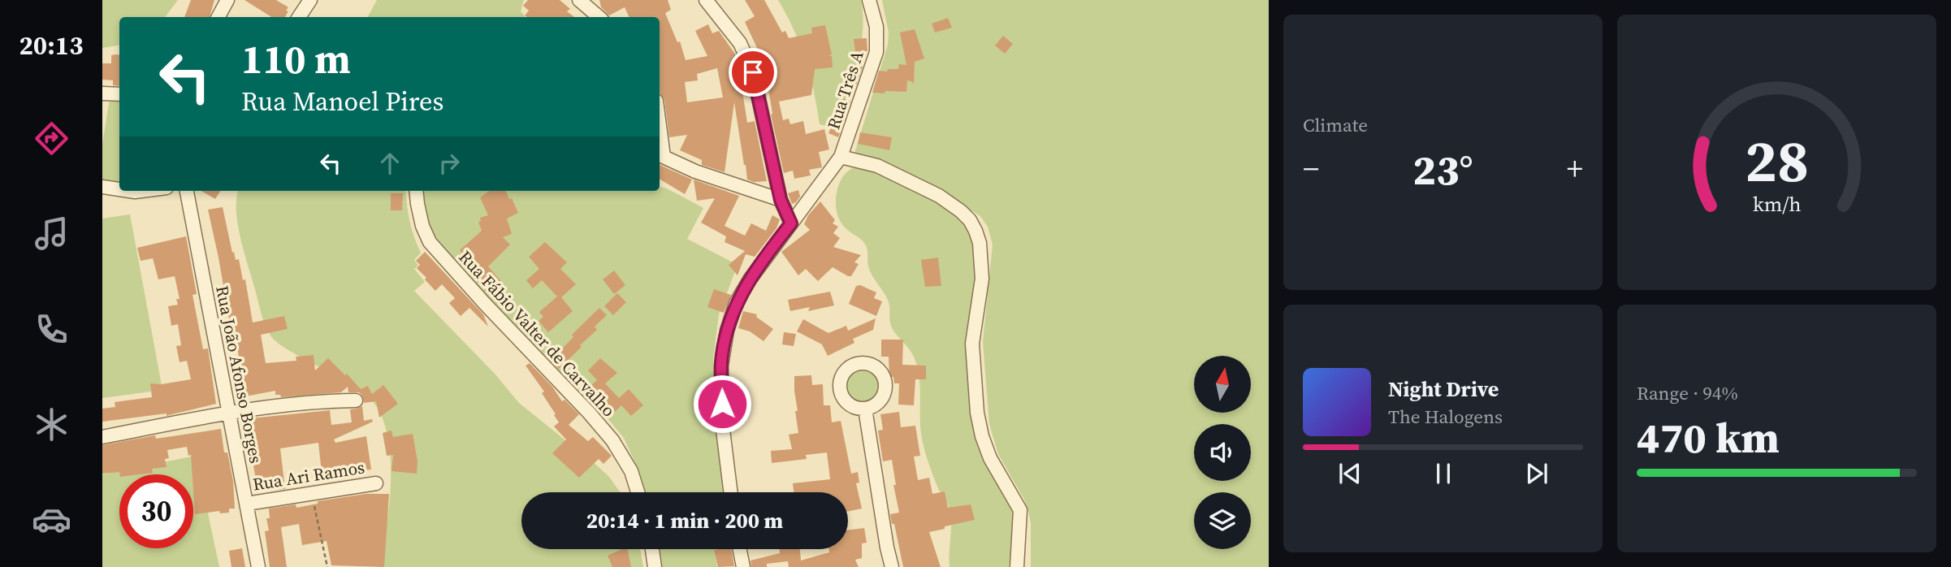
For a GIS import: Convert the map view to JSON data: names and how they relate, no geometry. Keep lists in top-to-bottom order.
{
  "streets": {
    "street": [
      "Rua Três A",
      "Rua Fábio Valter de Carvalho",
      "Rua João Afonso Borges",
      "Rua Ari Ramos"
    ]
  },
  "crossings": [
    ["Rua João Afonso Borges", "Rua Ari Ramos"]
  ],
  "north": "top",
  "page": {
    "tabs": "20:13",
    "tile": [
      "Climate",
      ["Range · 94%", "470 km"]
    ],
    "turn": ["110 m", "Rua Manoel Pires"],
    "heat": ["−", "23°", "+"],
    "song": ["Night Drive", "The Halogens"],
    "limit": "30",
    "trip": "20:14 · 1 min · 200 m",
    "gauge": ["28", "km/h"]
  }
}
